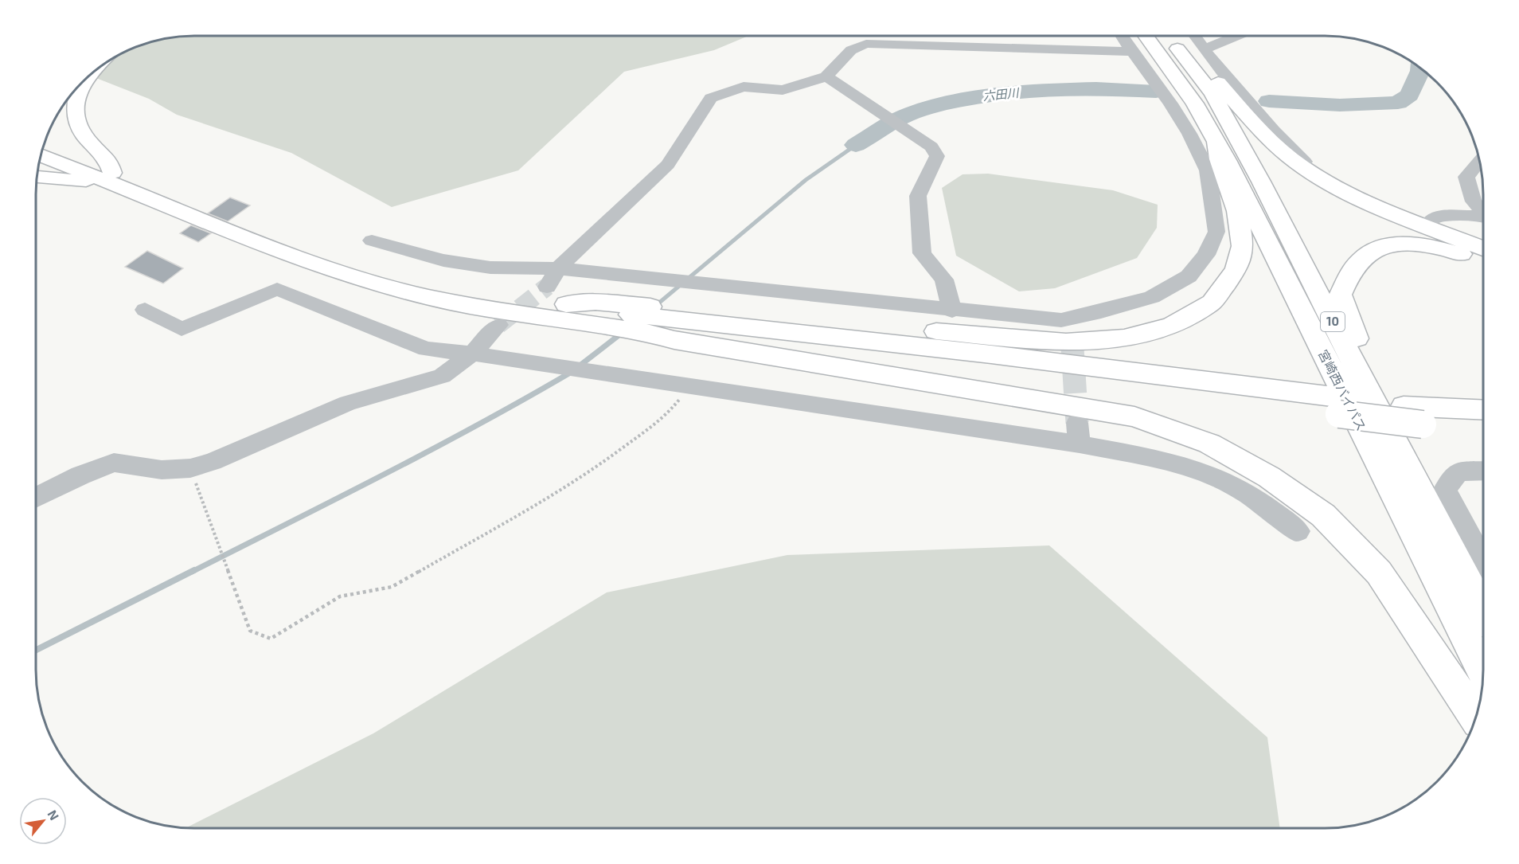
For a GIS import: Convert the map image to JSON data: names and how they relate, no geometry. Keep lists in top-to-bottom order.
{
  "streets": {
    "highway": ["10", "宮崎西バイパス"]
  },
  "water": ["六田川"],
  "north": "top right"
}
